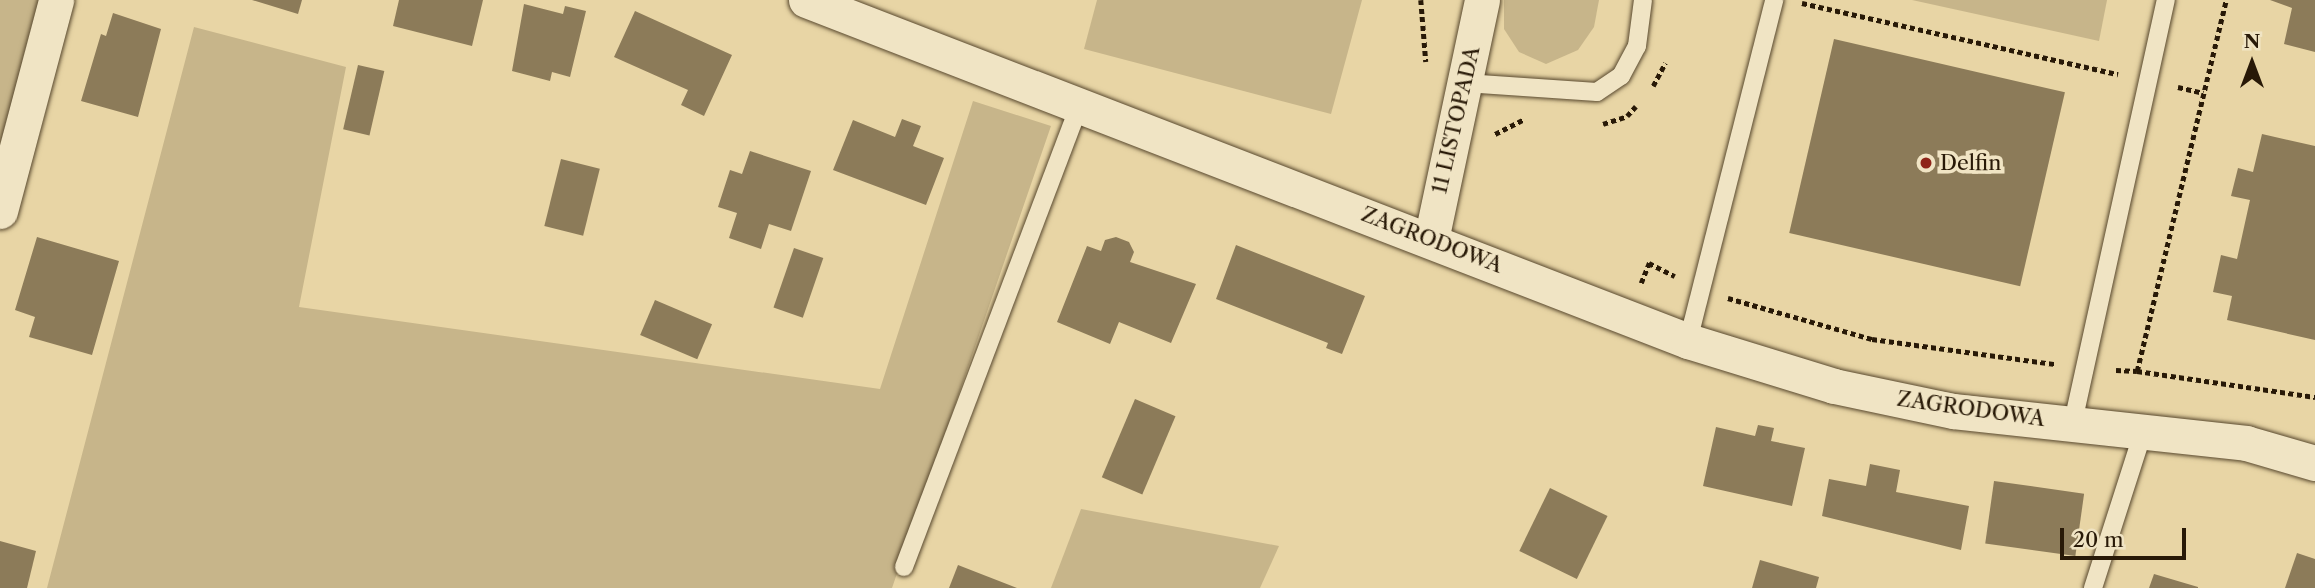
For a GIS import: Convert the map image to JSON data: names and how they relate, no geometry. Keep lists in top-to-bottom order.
{
  "streets": {
    "street": ["11 LISTOPADA", "ZAGRODOWA"]
  },
  "crossings": [
    ["11 LISTOPADA", "ZAGRODOWA"]
  ],
  "places": ["Delfin"],
  "scale_bar": "20 m",
  "north": "top"
}
